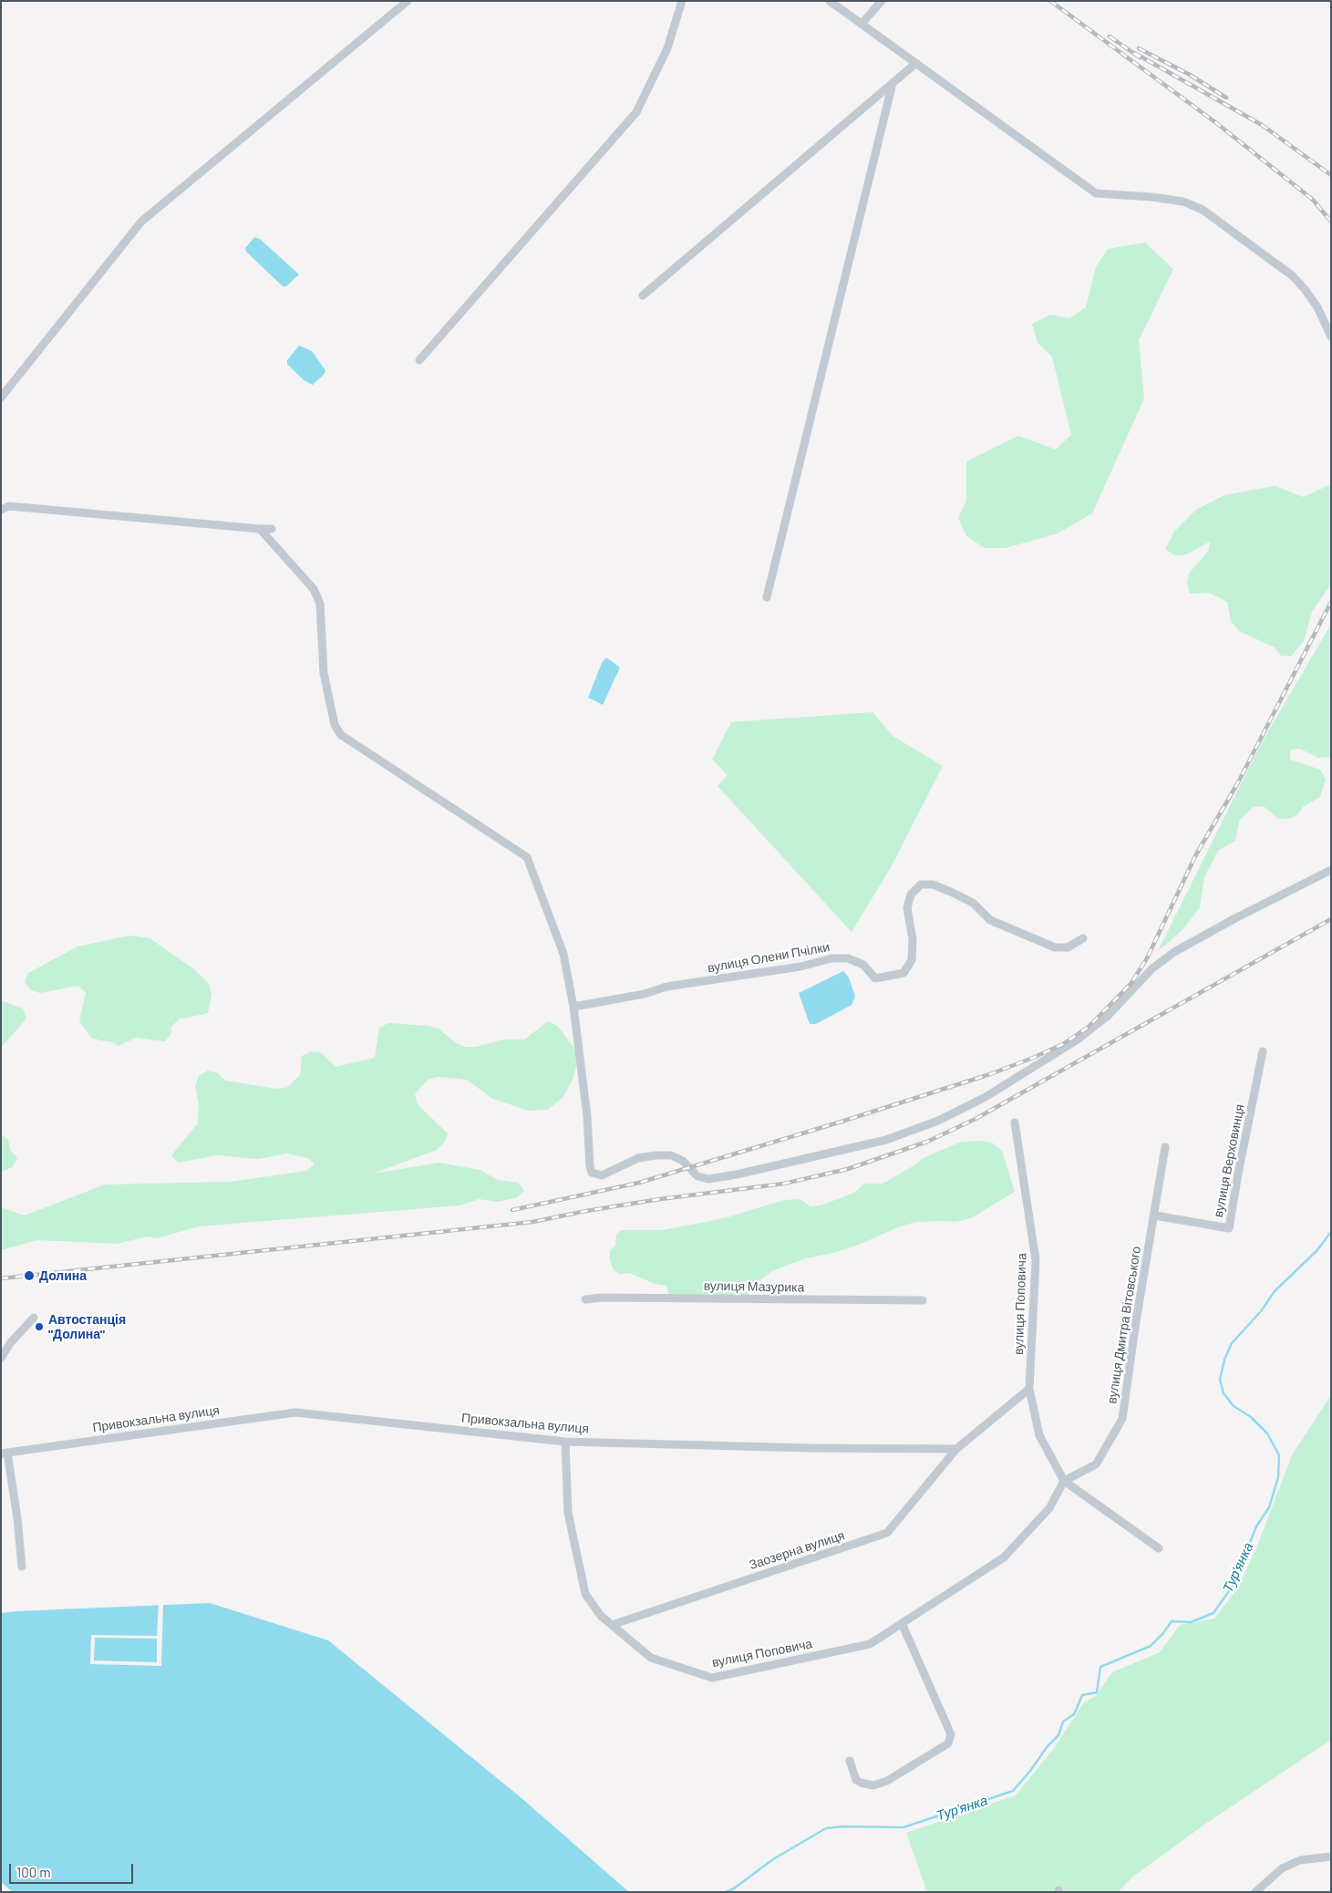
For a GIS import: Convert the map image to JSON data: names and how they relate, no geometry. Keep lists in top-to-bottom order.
{
  "streets": {
    "street": [
      "вулиця Олени Пчілки",
      "вулиця Верховинця",
      "вулиця Мазурика",
      "вулиця Поповича",
      "вулиця Дмитра Вітовського",
      "Привокзальна вулиця",
      "Заозерна вулиця"
    ]
  },
  "crossings": [
    ["вулиця Верховинця", "вулиця Дмитра Вітовського"],
    ["вулиця Поповича", "вулиця Дмитра Вітовського"],
    ["вулиця Поповича", "Привокзальна вулиця"],
    ["вулиця Поповича", "Заозерна вулиця"],
    ["Привокзальна вулиця", "Заозерна вулиця"]
  ],
  "water": ["Тур'янка"],
  "places": ["Долина", "Автостанція \"Долина\""],
  "scale_bar": "100 m"
}
